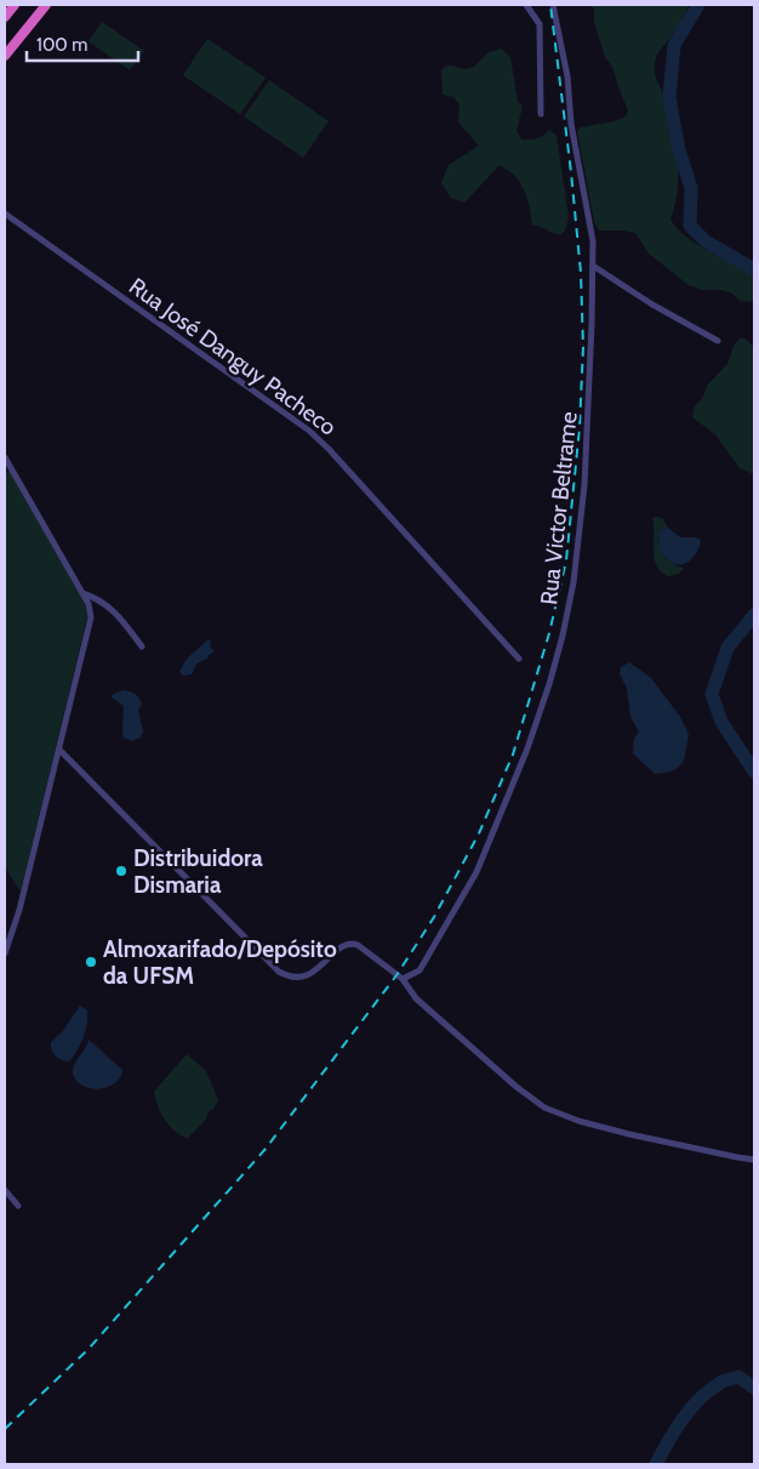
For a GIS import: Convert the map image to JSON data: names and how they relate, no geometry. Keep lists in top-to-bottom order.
{
  "streets": {
    "street": ["Rua José Danguy Pacheco", "Rua Victor Beltrame"]
  },
  "places": ["Distribuidora Dismaria", "Almoxarifado/Depósito da UFSM"],
  "scale_bar": "100 m"
}
